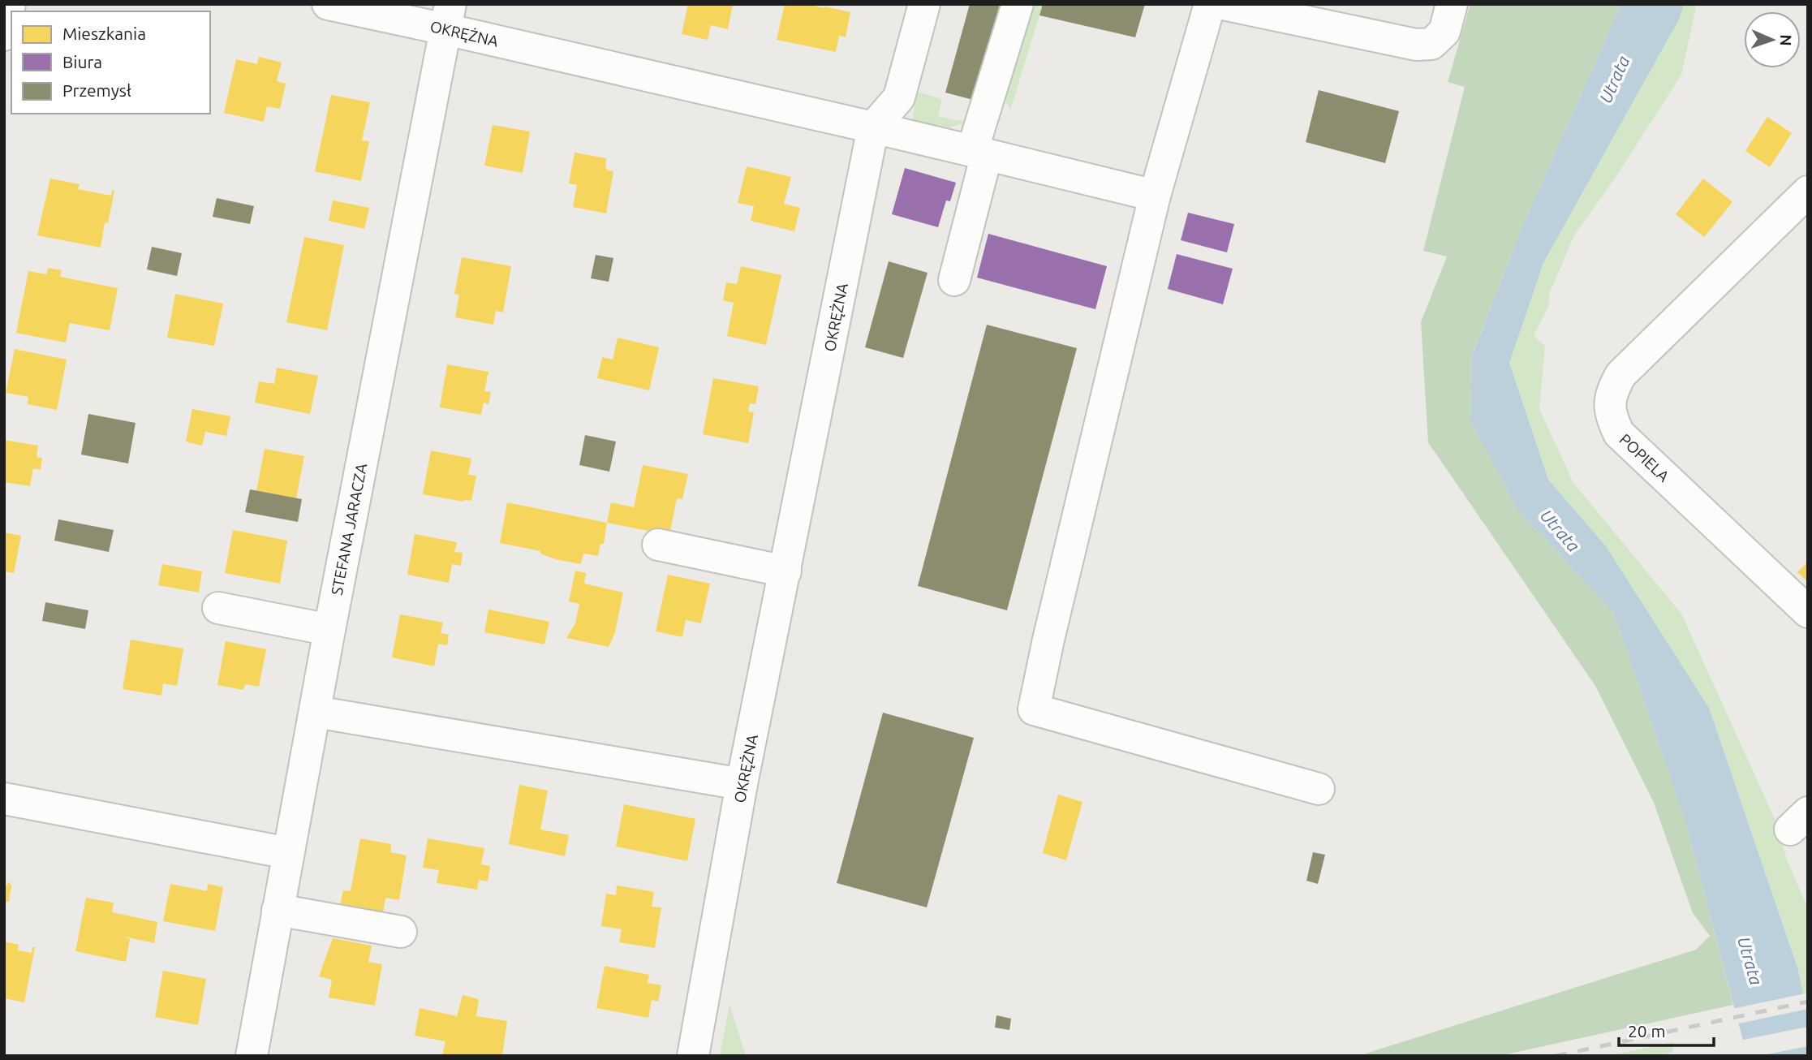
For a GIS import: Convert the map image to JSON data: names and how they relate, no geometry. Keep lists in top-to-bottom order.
{
  "streets": {
    "street": ["OKRĘŻNA", "POPIELA", "STEFANA JARACZA"]
  },
  "crossings": [
    ["OKRĘŻNA", "STEFANA JARACZA"]
  ],
  "water": ["Utrata"],
  "legend": ["Mieszkania", "Biura", "Przemysł"],
  "scale_bar": "20 m",
  "north": "right"
}
